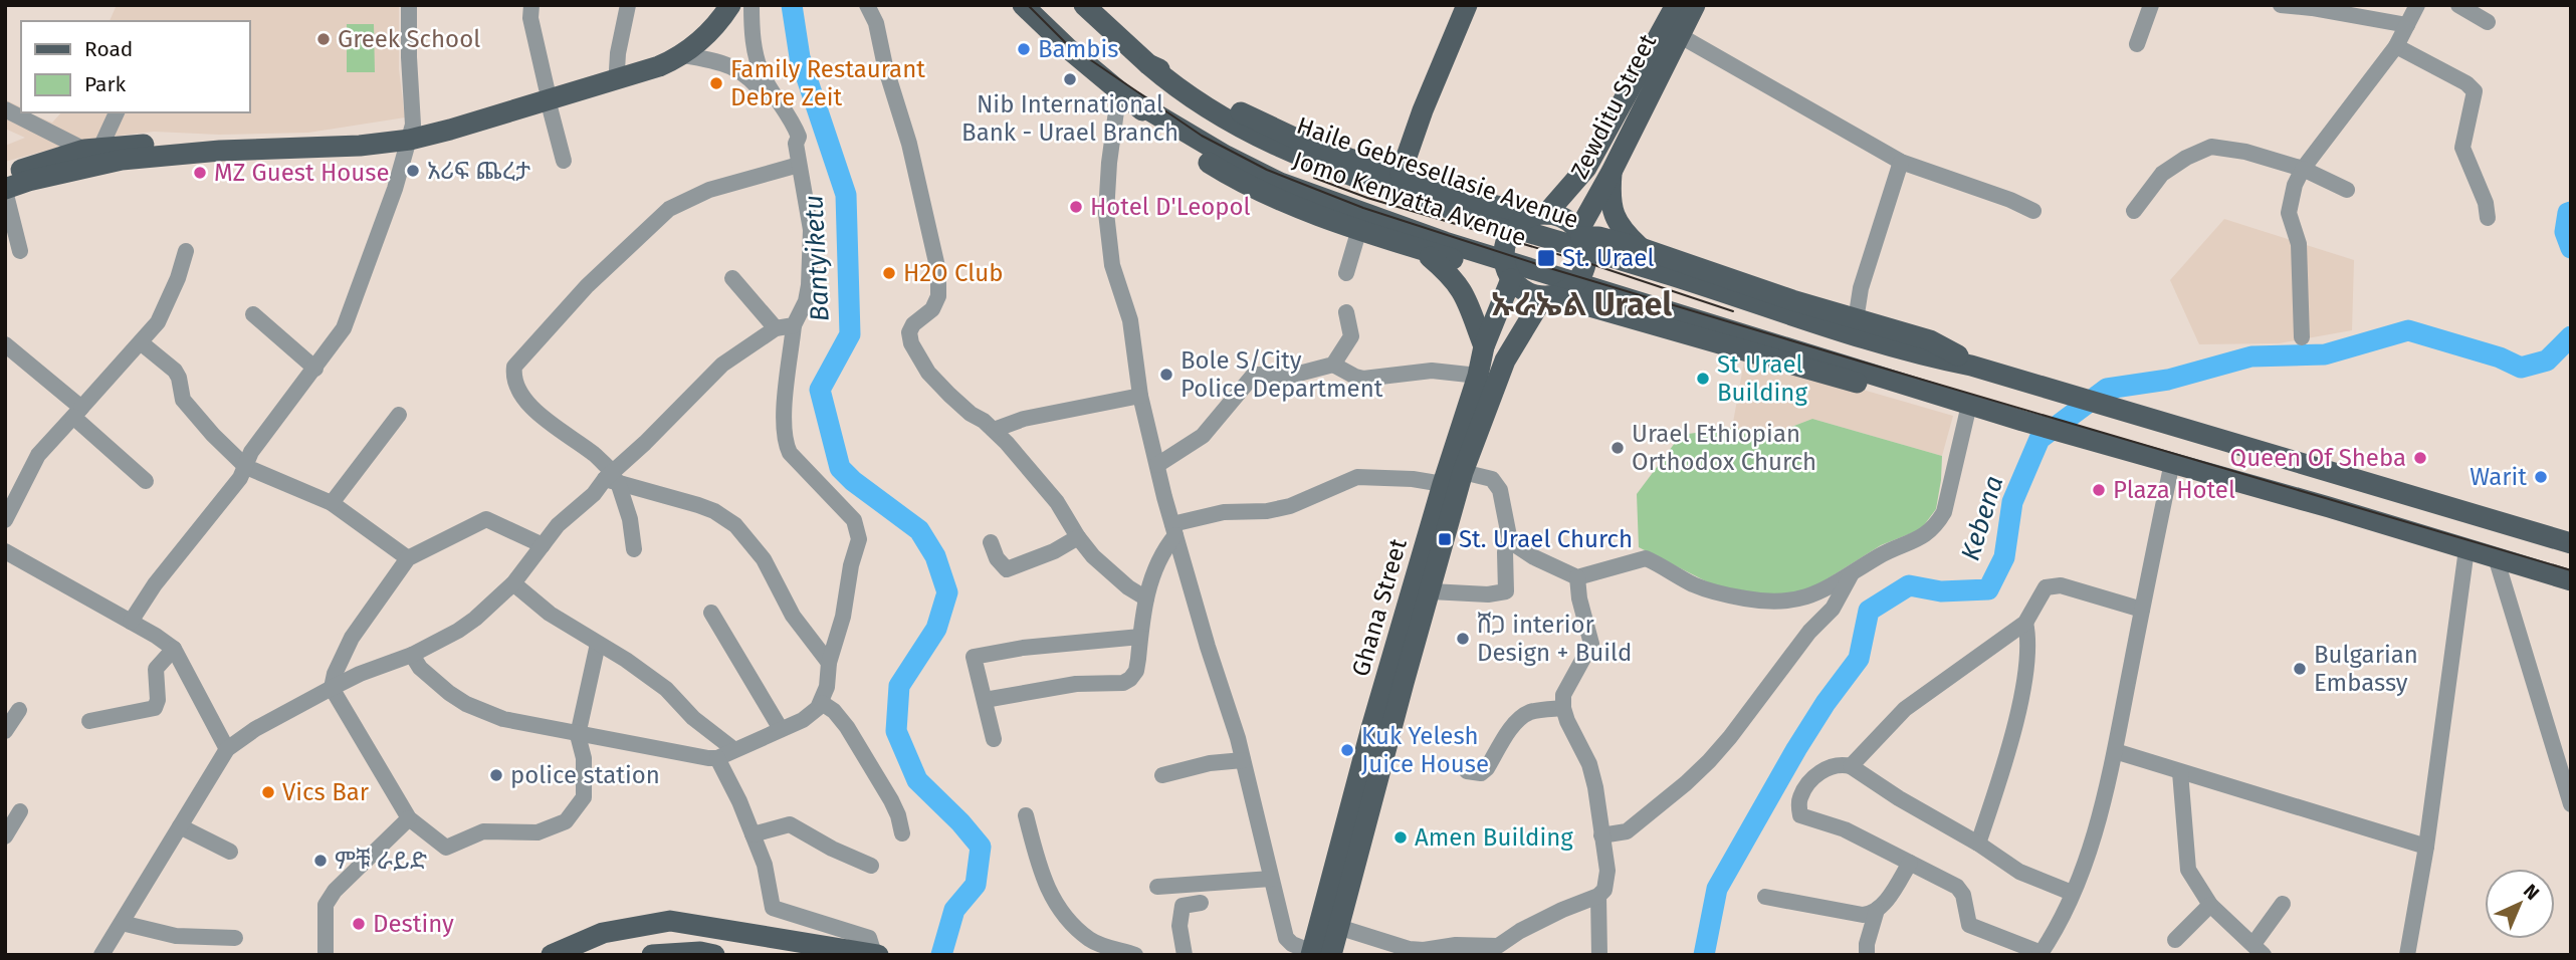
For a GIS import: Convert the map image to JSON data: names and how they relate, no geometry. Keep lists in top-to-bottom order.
{
  "streets": {
    "main road": [
      "Zewditu Street",
      "Haile Gebresellasie Avenue",
      "Jomo Kenyatta Avenue",
      "Ghana Street"
    ]
  },
  "crossings": [
    ["Zewditu Street", "Haile Gebresellasie Avenue"],
    ["Zewditu Street", "Ghana Street"],
    ["Haile Gebresellasie Avenue", "Ghana Street"]
  ],
  "districts": ["ኡራኤል Urael"],
  "water": ["Bantyiketu", "Kebena"],
  "places": {
    "other": [
      "Greek School",
      "Bambis",
      "Nib International Bank - Urael Branch",
      "Family Restaurant Debre Zeit",
      "አሪፍ ጨረታ",
      "MZ Guest House",
      "Hotel D'Leopol",
      "H2O Club",
      "Bole S/City Police Department",
      "St Urael Building",
      "Urael Ethiopian Orthodox Church",
      "Queen Of Sheba",
      "Warit",
      "Plaza Hotel",
      "ሸጋ interior Design + Build",
      "Bulgarian Embassy",
      "Kuk Yelesh Juice House",
      "police station",
      "Vics Bar",
      "Amen Building",
      "ምቹ ራይድ",
      "Destiny"
    ],
    "transit": ["St. Urael", "St. Urael Church"]
  },
  "legend": ["Road", "Park"],
  "north": "top right"
}
